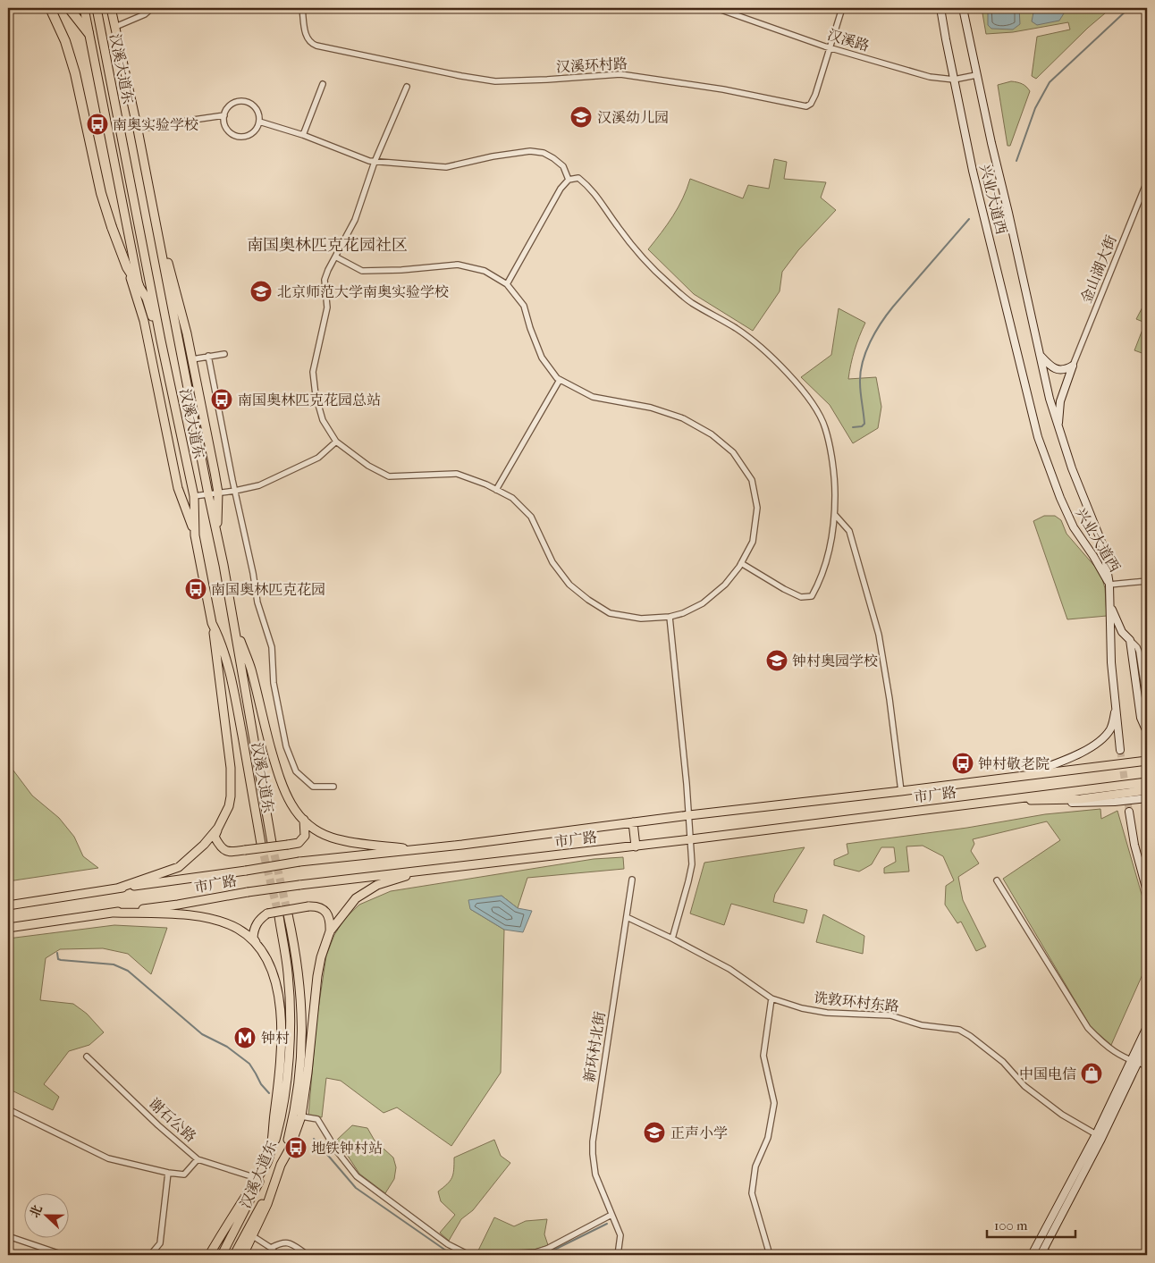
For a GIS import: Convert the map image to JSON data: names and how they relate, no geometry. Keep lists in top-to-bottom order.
{
  "streets": {
    "main road": ["汉溪大道东", "市广路"],
    "street": [
      "汉溪路",
      "汉溪环村路",
      "兴业大道西",
      "金山湖大街",
      "诜敦环村东路",
      "新环村北街",
      "谢石公路"
    ]
  },
  "crossings": [
    ["汉溪路", "汉溪环村路"],
    ["汉溪路", "兴业大道西"],
    ["诜敦环村东路", "新环村北街"]
  ],
  "districts": ["南国奥林匹克花园社区"],
  "places": {
    "school or university": [
      "汉溪幼儿园",
      "北京师范大学南奥实验学校",
      "钟村奥园学校",
      "正声小学"
    ],
    "bus stop": [
      "南奥实验学校",
      "南国奥林匹克花园总站",
      "南国奥林匹克花园",
      "钟村敬老院",
      "地铁钟村站"
    ],
    "metro station": ["钟村"],
    "shop": ["中国电信"]
  },
  "scale_bar": "100 m",
  "north": "left"
}
